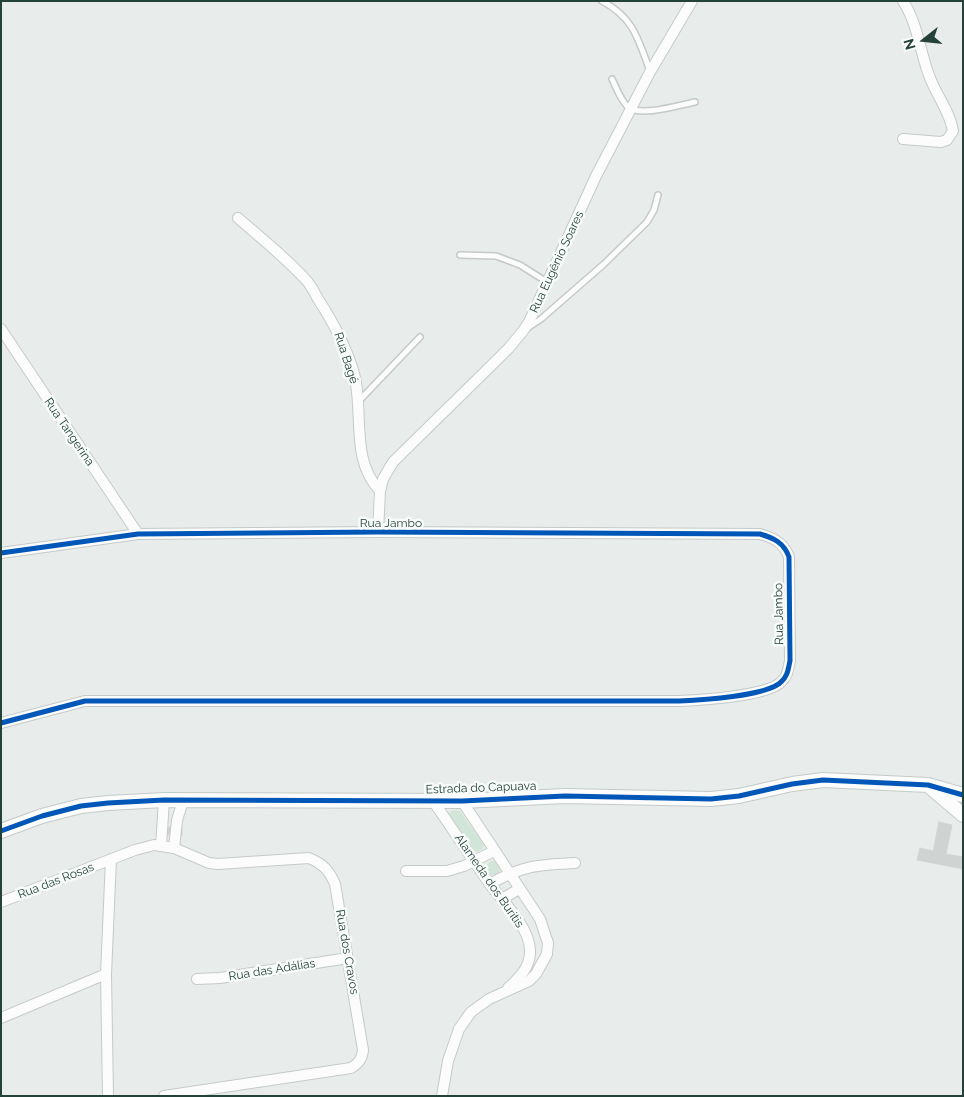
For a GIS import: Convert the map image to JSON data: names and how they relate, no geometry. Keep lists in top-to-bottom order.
{
  "streets": {
    "main road": ["Estrada do Capuava"],
    "street": [
      "Rua Eugênio Soares",
      "Rua Bagé",
      "Rua Tangerina",
      "Rua Jambo",
      "Rua das Rosas",
      "Alameda dos Buritis",
      "Rua dos Cravos",
      "Rua das Adálias"
    ]
  },
  "crossings": [
    ["Rua Eugênio Soares", "Rua Bagé"],
    ["Rua Tangerina", "Rua Jambo"],
    ["Estrada do Capuava", "Alameda dos Buritis"],
    ["Rua das Rosas", "Rua dos Cravos"],
    ["Rua dos Cravos", "Rua das Adálias"]
  ],
  "north": "left"
}
